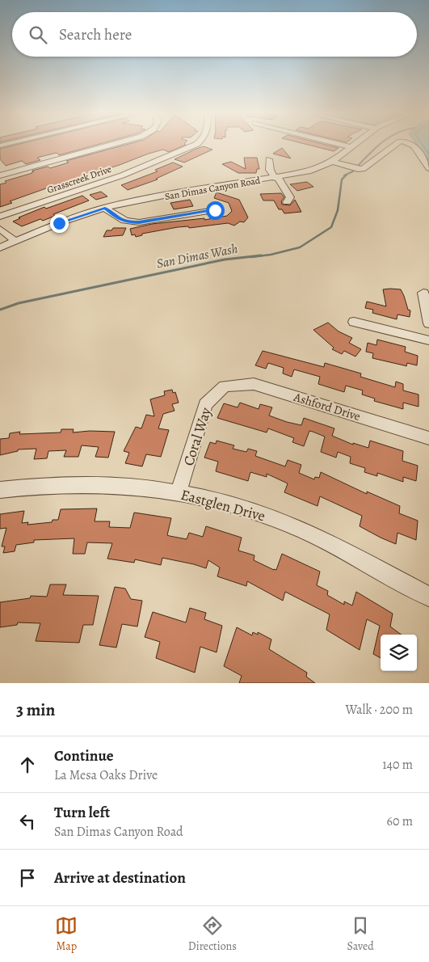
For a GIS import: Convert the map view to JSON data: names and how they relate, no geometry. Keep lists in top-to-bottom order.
{
  "streets": {
    "street": [
      "Grasscreek Drive",
      "San Dimas Canyon Road",
      "Ashford Drive",
      "Coral Way",
      "Eastglen Drive"
    ]
  },
  "crossings": [
    ["Ashford Drive", "Coral Way"],
    ["Coral Way", "Eastglen Drive"]
  ],
  "water": ["San Dimas Wash"],
  "page": {
    "search": "Search here",
    "heading": ["3 min", "Walk · 200 m"],
    "list": [
      ["Continue", "La Mesa Oaks Drive", "140 m"],
      ["Turn left", "San Dimas Canyon Road", "60 m"],
      "Arrive at destination"
    ],
    "nav": ["Map", "Directions", "Saved"]
  }
}
